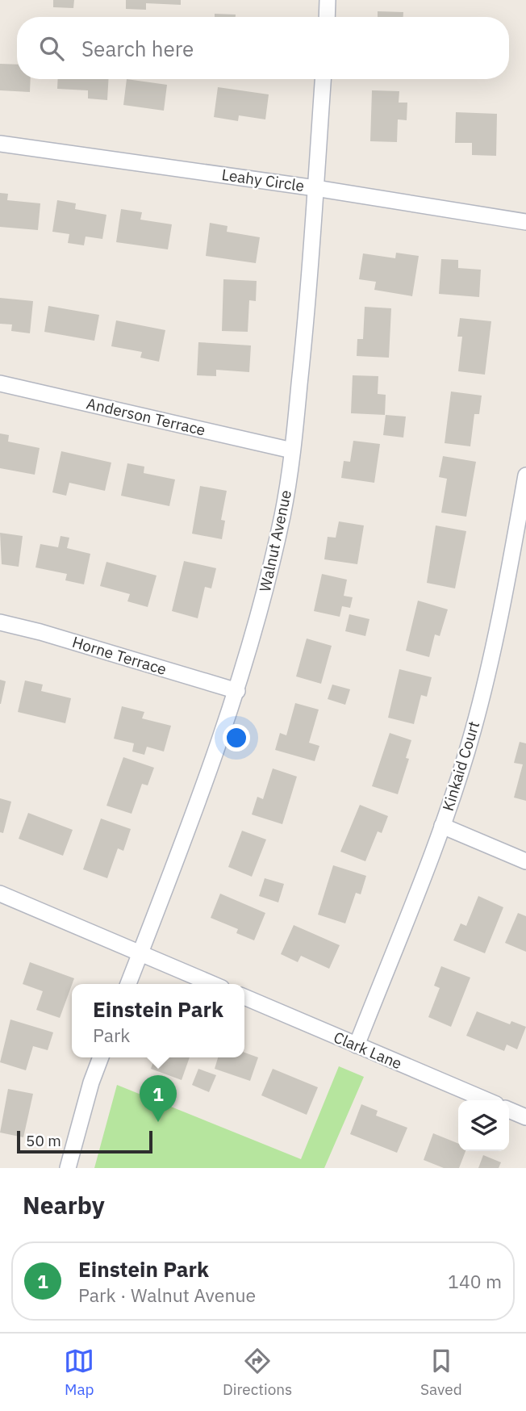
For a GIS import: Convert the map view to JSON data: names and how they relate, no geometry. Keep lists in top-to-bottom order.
{
  "streets": {
    "street": [
      "Leahy Circle",
      "Anderson Terrace",
      "Walnut Avenue",
      "Horne Terrace",
      "Kinkaid Court",
      "Clark Lane"
    ]
  },
  "crossings": [
    ["Leahy Circle", "Walnut Avenue"],
    ["Anderson Terrace", "Walnut Avenue"],
    ["Walnut Avenue", "Horne Terrace"],
    ["Kinkaid Court", "Clark Lane"]
  ],
  "scale_bar": "50 m",
  "page": {
    "search": "Search here",
    "popup": ["Einstein Park", "Park"],
    "pins": "1",
    "scale": "50 m",
    "heading": "Nearby",
    "list": [
      {
        "mark": "1",
        "name": "Einstein Park",
        "note": "Park · Walnut Avenue",
        "value": "140 m"
      }
    ],
    "nav": ["Map", "Directions", "Saved"]
  }
}
